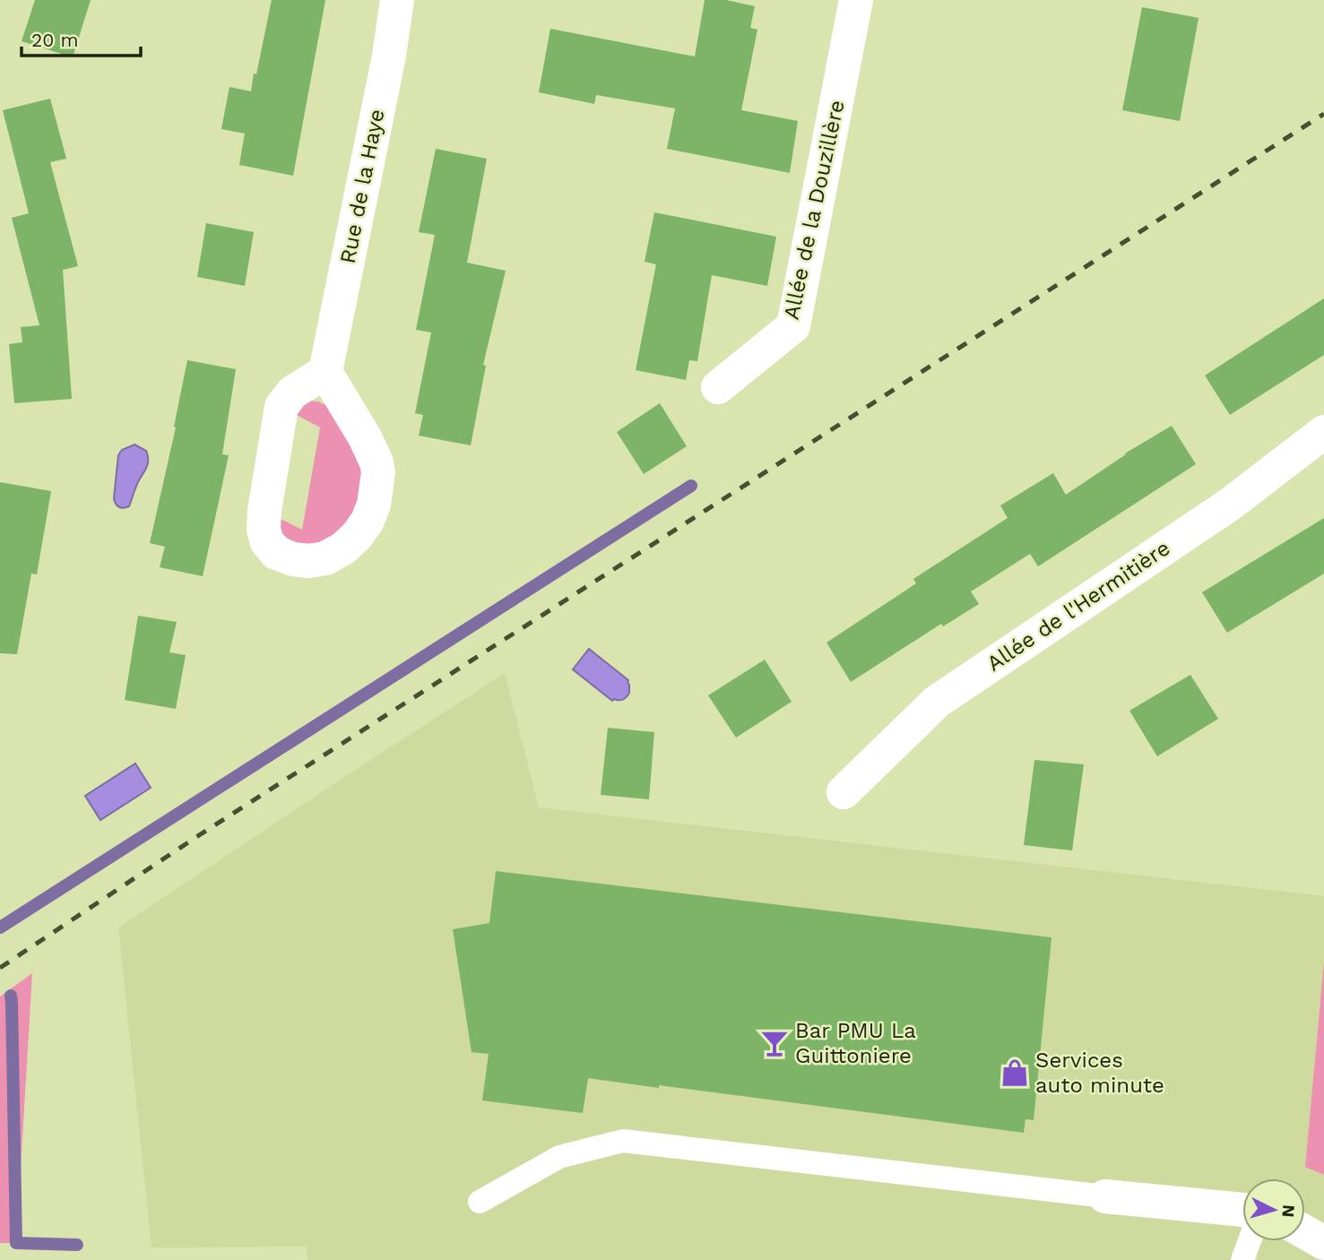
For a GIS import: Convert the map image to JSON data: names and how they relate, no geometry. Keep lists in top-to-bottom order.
{
  "streets": {
    "street": ["Rue de la Haye", "Allée de la Douzillère", "Allée de l'Hermitière"]
  },
  "places": {
    "bar": ["Bar PMU La Guittoniere"],
    "shop": ["Services auto minute"]
  },
  "scale_bar": "20 m",
  "north": "right"
}
